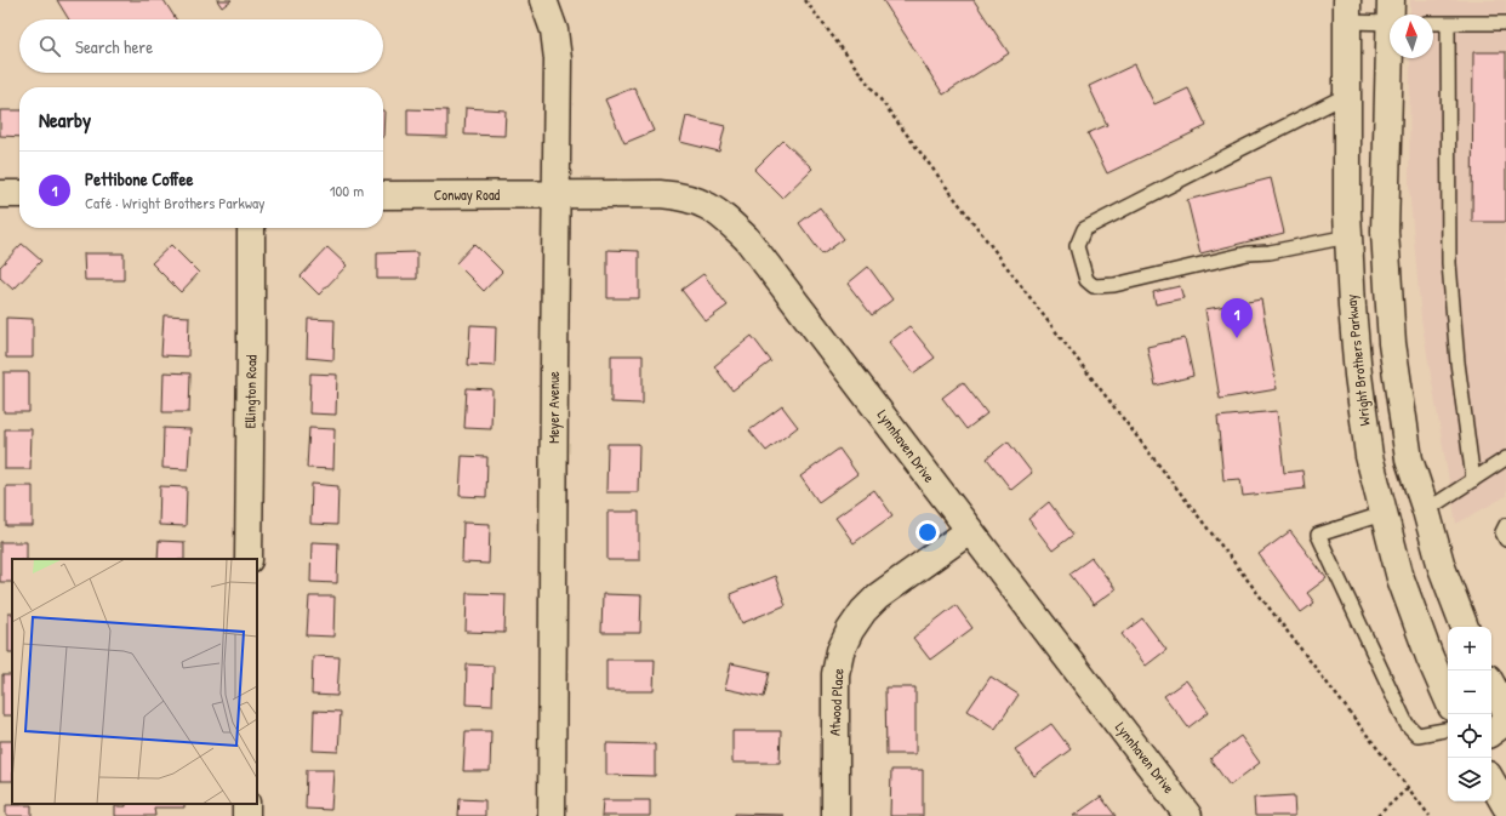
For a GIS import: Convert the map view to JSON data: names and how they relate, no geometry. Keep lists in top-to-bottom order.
{
  "streets": {
    "street": [
      "Conway Road",
      "Wright Brothers Parkway",
      "Ellington Road",
      "Meyer Avenue",
      "Lynnhaven Drive",
      "Atwood Place"
    ]
  },
  "crossings": [
    ["Conway Road", "Meyer Avenue"],
    ["Conway Road", "Lynnhaven Drive"],
    ["Meyer Avenue", "Lynnhaven Drive"],
    ["Lynnhaven Drive", "Atwood Place"]
  ],
  "north": "top",
  "page": {
    "search": "Search here",
    "heading": "Nearby",
    "list": [
      {
        "mark": "1",
        "name": "Pettibone Coffee",
        "note": "Café · Wright Brothers Parkway",
        "value": "100 m"
      }
    ],
    "pins": "1",
    "map_buttons": ["+", "−"]
  }
}
